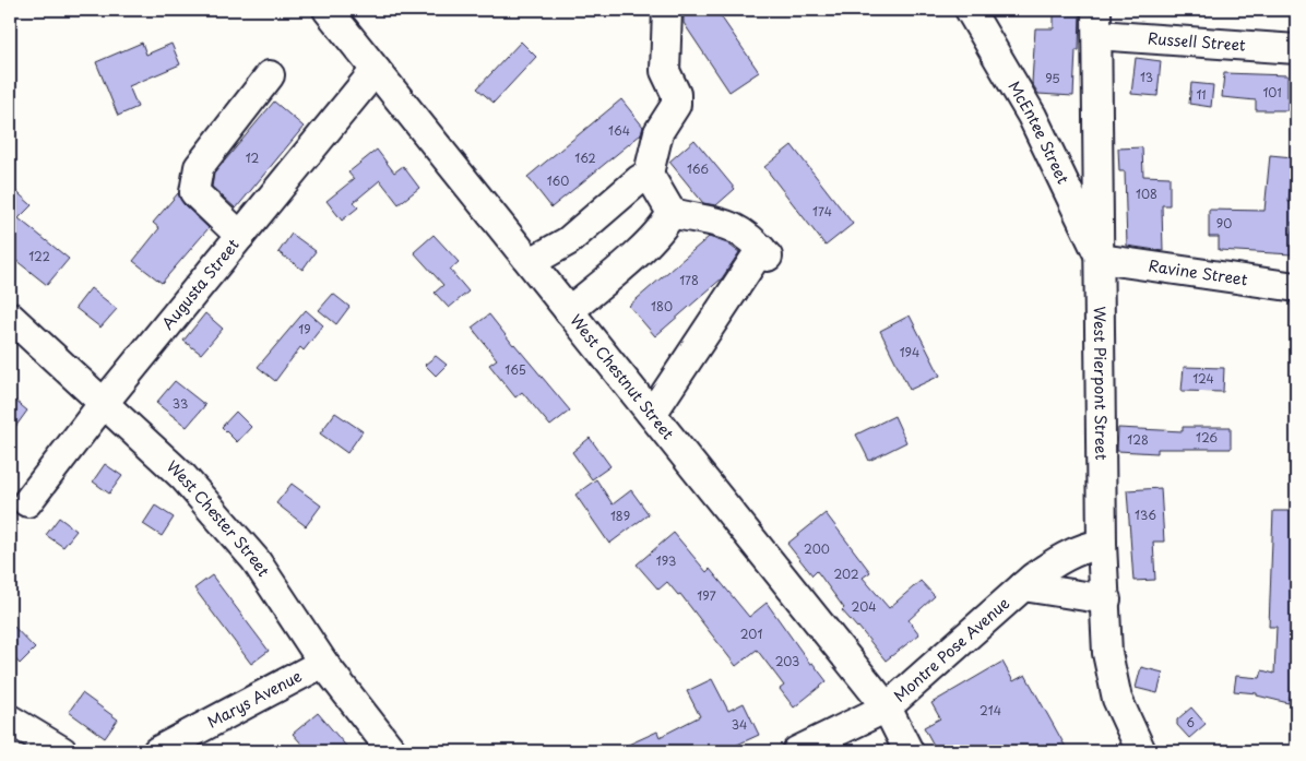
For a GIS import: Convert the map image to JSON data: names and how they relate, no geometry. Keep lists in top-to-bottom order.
{
  "streets": {
    "street": [
      "Russell Street",
      "McEntee Street",
      "Ravine Street",
      "Augusta Street",
      "West Chestnut Street",
      "West Pierpont Street",
      "West Chester Street",
      "Montre Pose Avenue",
      "Marys Avenue"
    ]
  },
  "crossings": [
    ["Russell Street", "West Pierpont Street"],
    ["McEntee Street", "Ravine Street"],
    ["McEntee Street", "West Pierpont Street"],
    ["Ravine Street", "West Pierpont Street"],
    ["Augusta Street", "West Chestnut Street"],
    ["Augusta Street", "West Chester Street"],
    ["West Chestnut Street", "Montre Pose Avenue"],
    ["West Pierpont Street", "Montre Pose Avenue"],
    ["West Chester Street", "Marys Avenue"]
  ],
  "house_numbers": [
    "13",
    "95",
    "101",
    "11",
    "164",
    "12",
    "162",
    "166",
    "160",
    "108",
    "174",
    "90",
    "122",
    "178",
    "180",
    "19",
    "194",
    "165",
    "124",
    "33",
    "126",
    "128",
    "136",
    "189",
    "200",
    "193",
    "202",
    "197",
    "204",
    "201",
    "203",
    "214",
    "6",
    "34"
  ]
}
